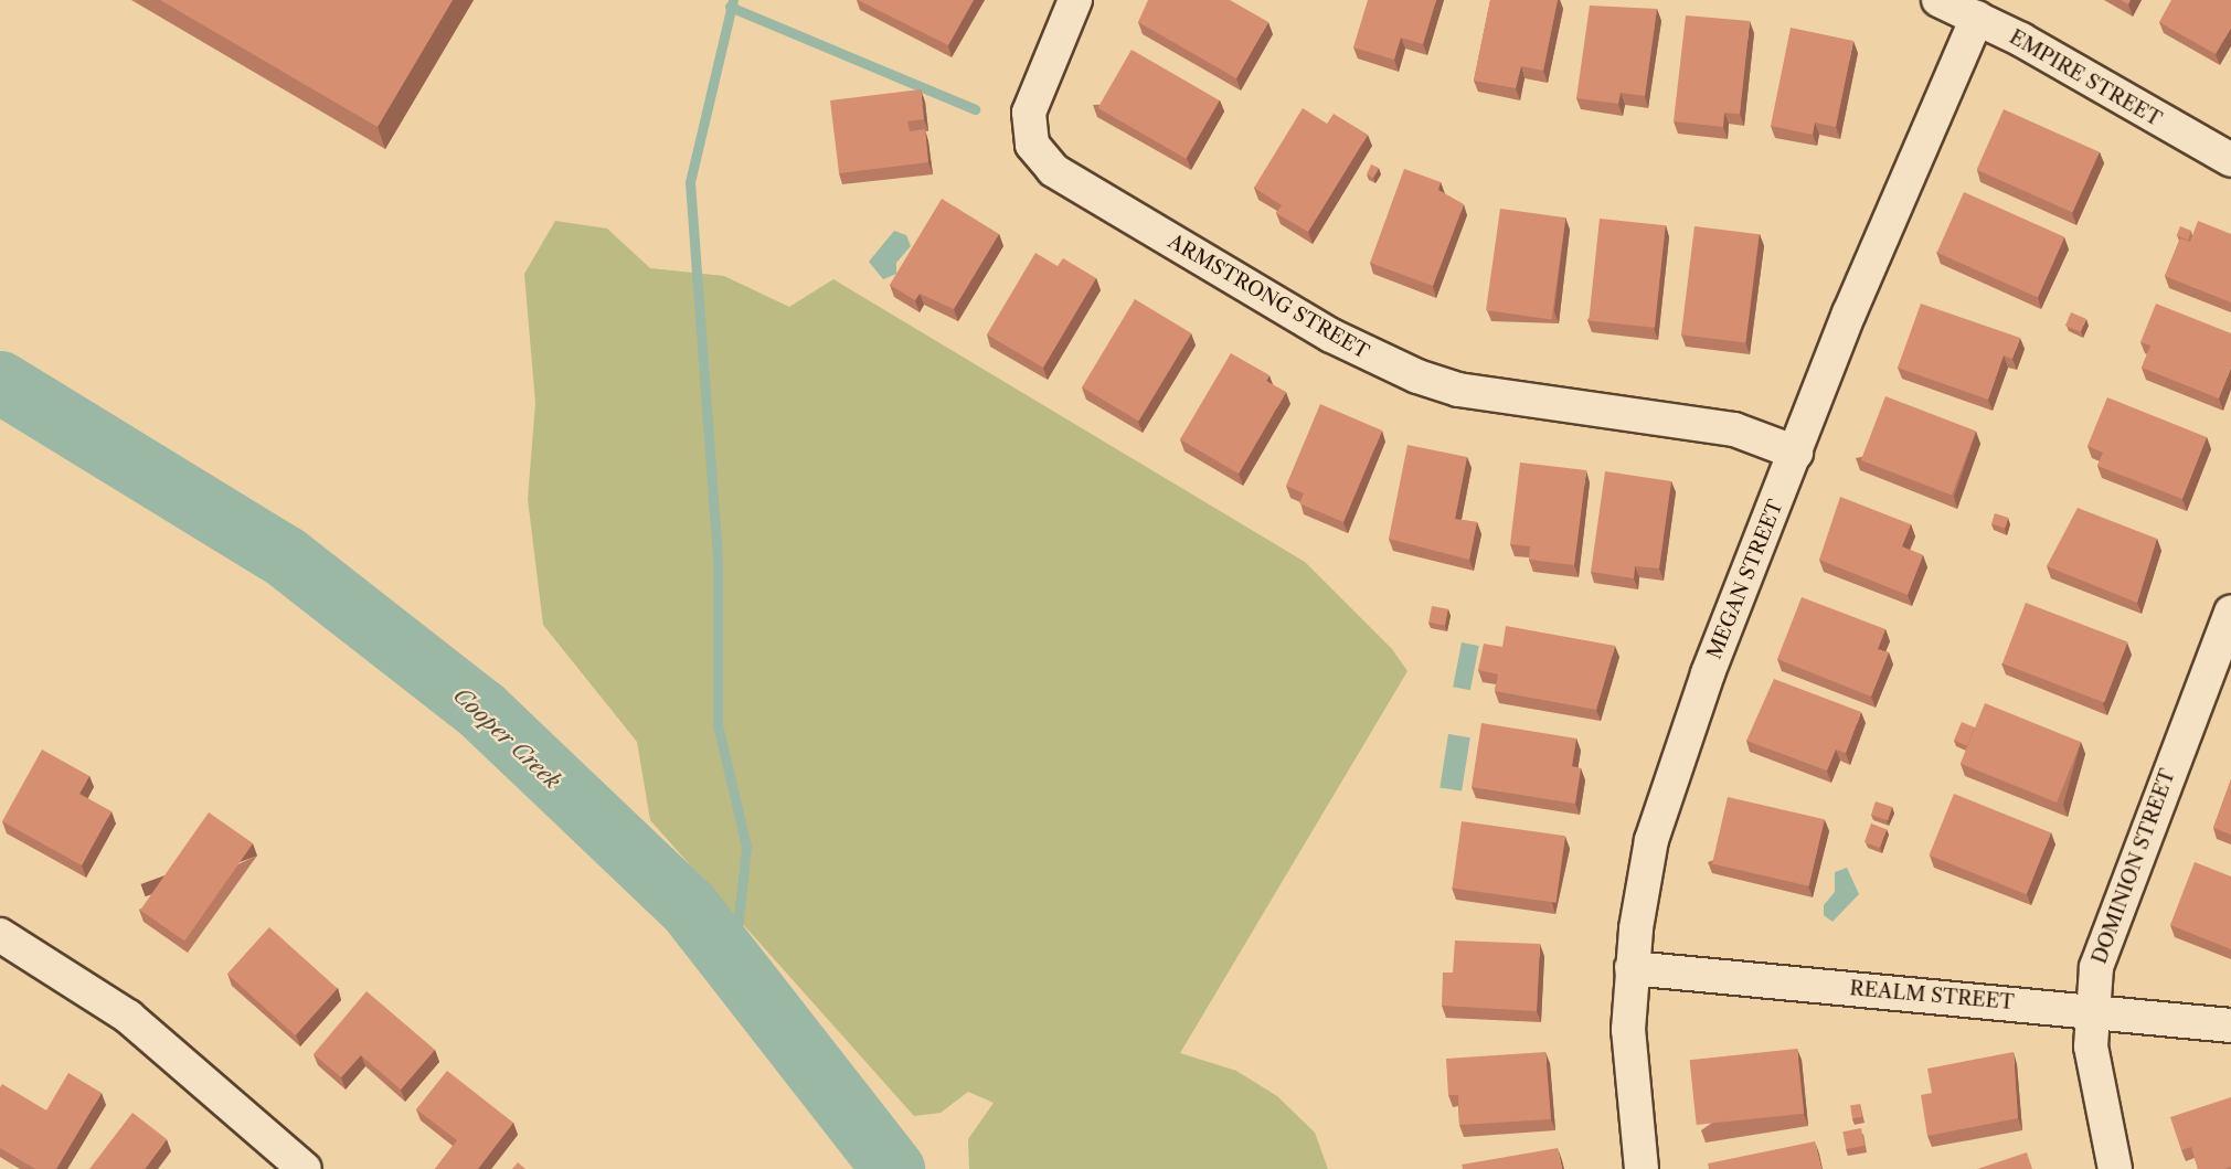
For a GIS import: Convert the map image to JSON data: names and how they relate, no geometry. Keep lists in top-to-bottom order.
{
  "streets": {
    "street": [
      "EMPIRE STREET",
      "ARMSTRONG STREET",
      "MEGAN STREET",
      "DOMINION STREET",
      "REALM STREET"
    ]
  },
  "crossings": [
    ["EMPIRE STREET", "MEGAN STREET"],
    ["ARMSTRONG STREET", "MEGAN STREET"],
    ["MEGAN STREET", "REALM STREET"],
    ["DOMINION STREET", "REALM STREET"]
  ],
  "water": ["Cooper Creek"]
}
